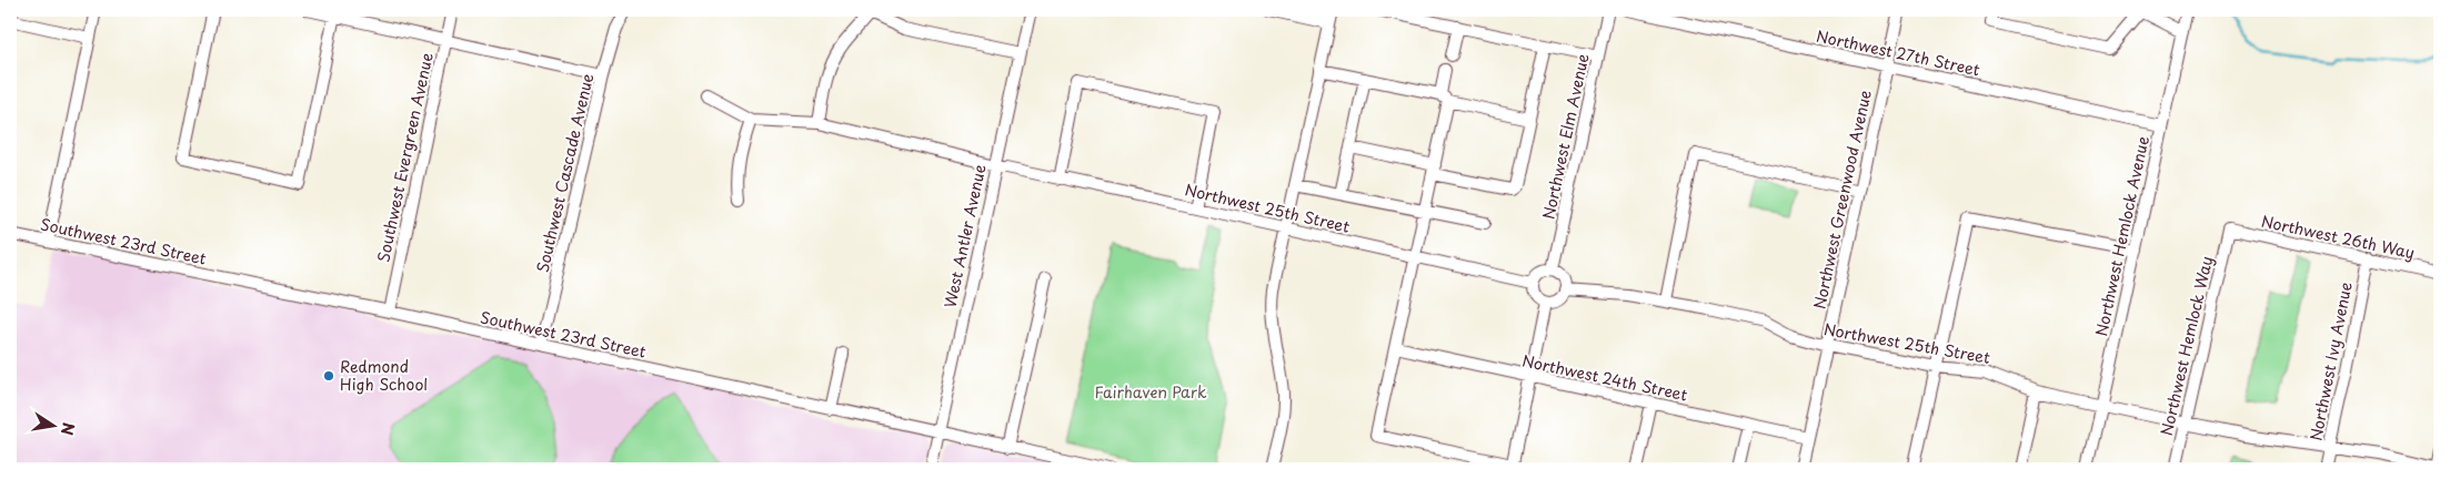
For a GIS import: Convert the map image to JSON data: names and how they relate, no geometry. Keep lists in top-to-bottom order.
{
  "streets": {
    "street": [
      "Northwest 27th Street",
      "Northwest Elm Avenue",
      "Southwest Evergreen Avenue",
      "Southwest Cascade Avenue",
      "Northwest Greenwood Avenue",
      "Northwest 25th Street",
      "West Antler Avenue",
      "Northwest Hemlock Avenue",
      "Northwest 26th Way",
      "Southwest 23rd Street",
      "Northwest Hemlock Way",
      "Northwest Ivy Avenue",
      "Northwest 24th Street"
    ]
  },
  "crossings": [
    ["Northwest 27th Street", "Northwest Greenwood Avenue"],
    ["Northwest 27th Street", "Northwest Hemlock Avenue"],
    ["Northwest Elm Avenue", "Northwest 25th Street"],
    ["Southwest Evergreen Avenue", "Southwest 23rd Street"],
    ["Southwest Cascade Avenue", "Southwest 23rd Street"],
    ["Northwest Greenwood Avenue", "Northwest 25th Street"],
    ["Northwest Greenwood Avenue", "Northwest 24th Street"],
    ["Northwest 25th Street", "West Antler Avenue"],
    ["Northwest 25th Street", "Northwest Hemlock Avenue"],
    ["Northwest 25th Street", "Northwest Hemlock Way"],
    ["Northwest 25th Street", "Northwest Ivy Avenue"],
    ["West Antler Avenue", "Southwest 23rd Street"],
    ["Northwest 26th Way", "Northwest Hemlock Way"],
    ["Northwest 26th Way", "Northwest Ivy Avenue"]
  ],
  "parks": ["Fairhaven Park"],
  "places": ["Redmond High School"],
  "north": "right"
}
